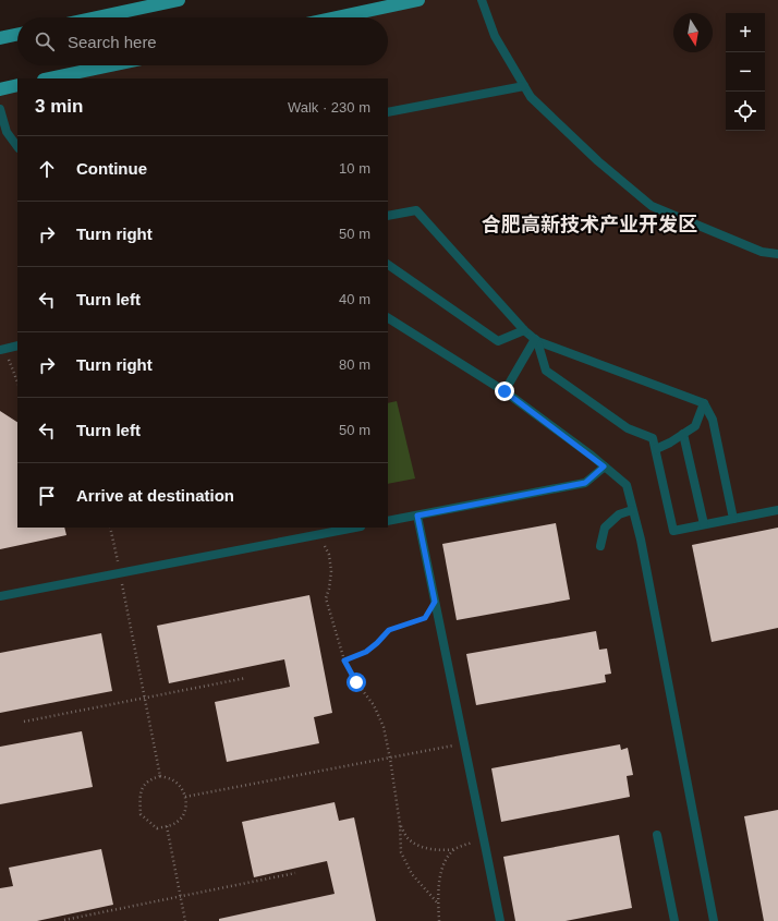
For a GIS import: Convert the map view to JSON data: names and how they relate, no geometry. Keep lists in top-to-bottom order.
{
  "districts": ["合肥高新技术产业开发区"],
  "north": "bottom",
  "page": {
    "map_buttons": ["+", "−"],
    "search": "Search here",
    "heading": ["3 min", "Walk · 230 m"],
    "list": [
      ["Continue", "10 m"],
      ["Turn right", "50 m"],
      ["Turn left", "40 m"],
      ["Turn right", "80 m"],
      ["Turn left", "50 m"],
      "Arrive at destination"
    ]
  }
}
